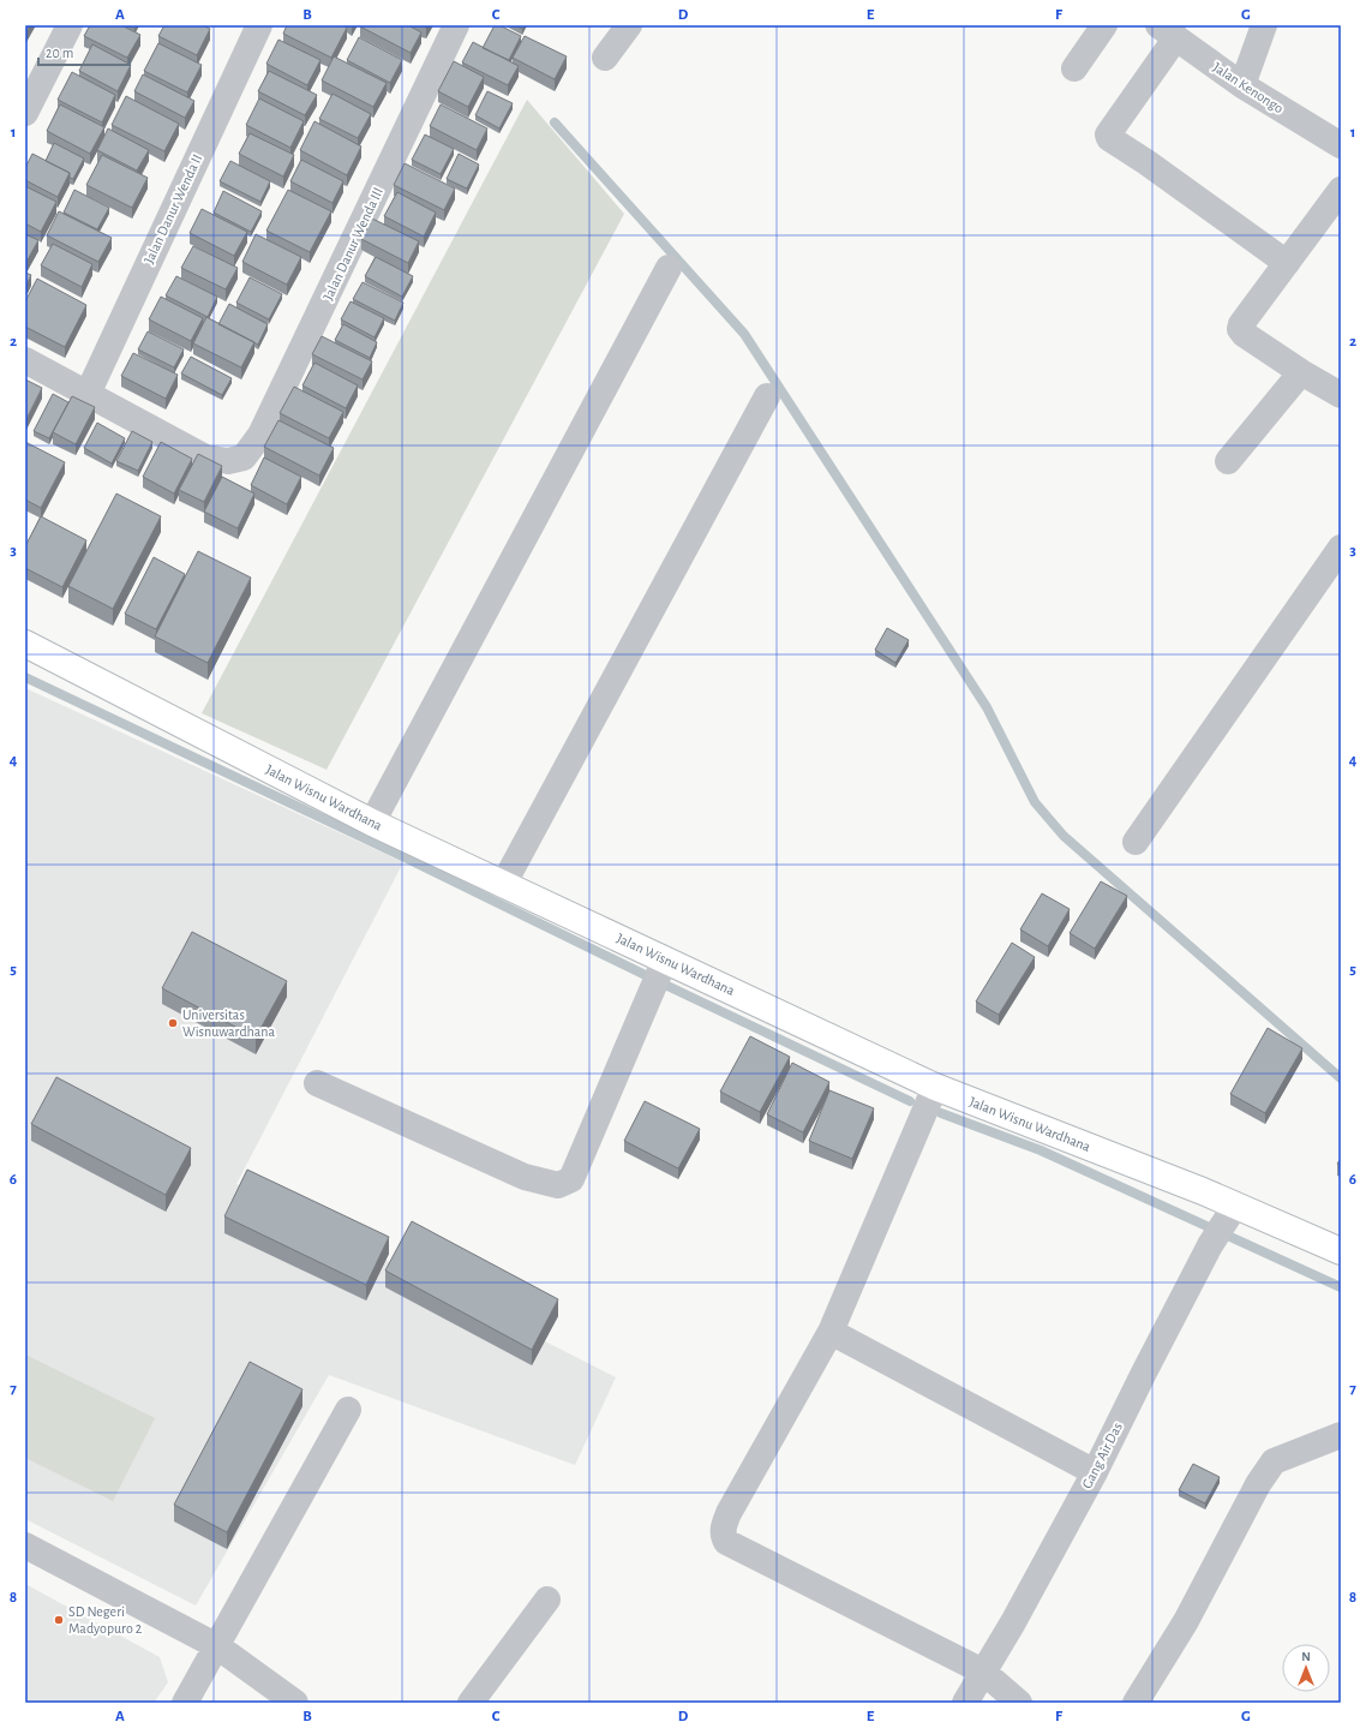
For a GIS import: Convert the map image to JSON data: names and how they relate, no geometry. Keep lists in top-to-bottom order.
{
  "streets": {
    "street": [
      "Jalan Kenongo",
      "Jalan Danur Wenda II",
      "Jalan Danur Wenda III",
      "Jalan Wisnu Wardhana",
      "Gang Air Das"
    ]
  },
  "crossings": [
    ["Jalan Danur Wenda II", "Jalan Danur Wenda III"],
    ["Jalan Wisnu Wardhana", "Gang Air Das"]
  ],
  "places": ["Universitas Wisnuwardhana", "SD Negeri Madyopuro 2"],
  "scale_bar": "20 m",
  "north": "top",
  "grid": {
    "columns": [
      "A",
      "B",
      "C",
      "D",
      "E",
      "F",
      "G"
    ],
    "rows": [
      "1",
      "2",
      "3",
      "4",
      "5",
      "6",
      "7",
      "8"
    ]
  }
}
